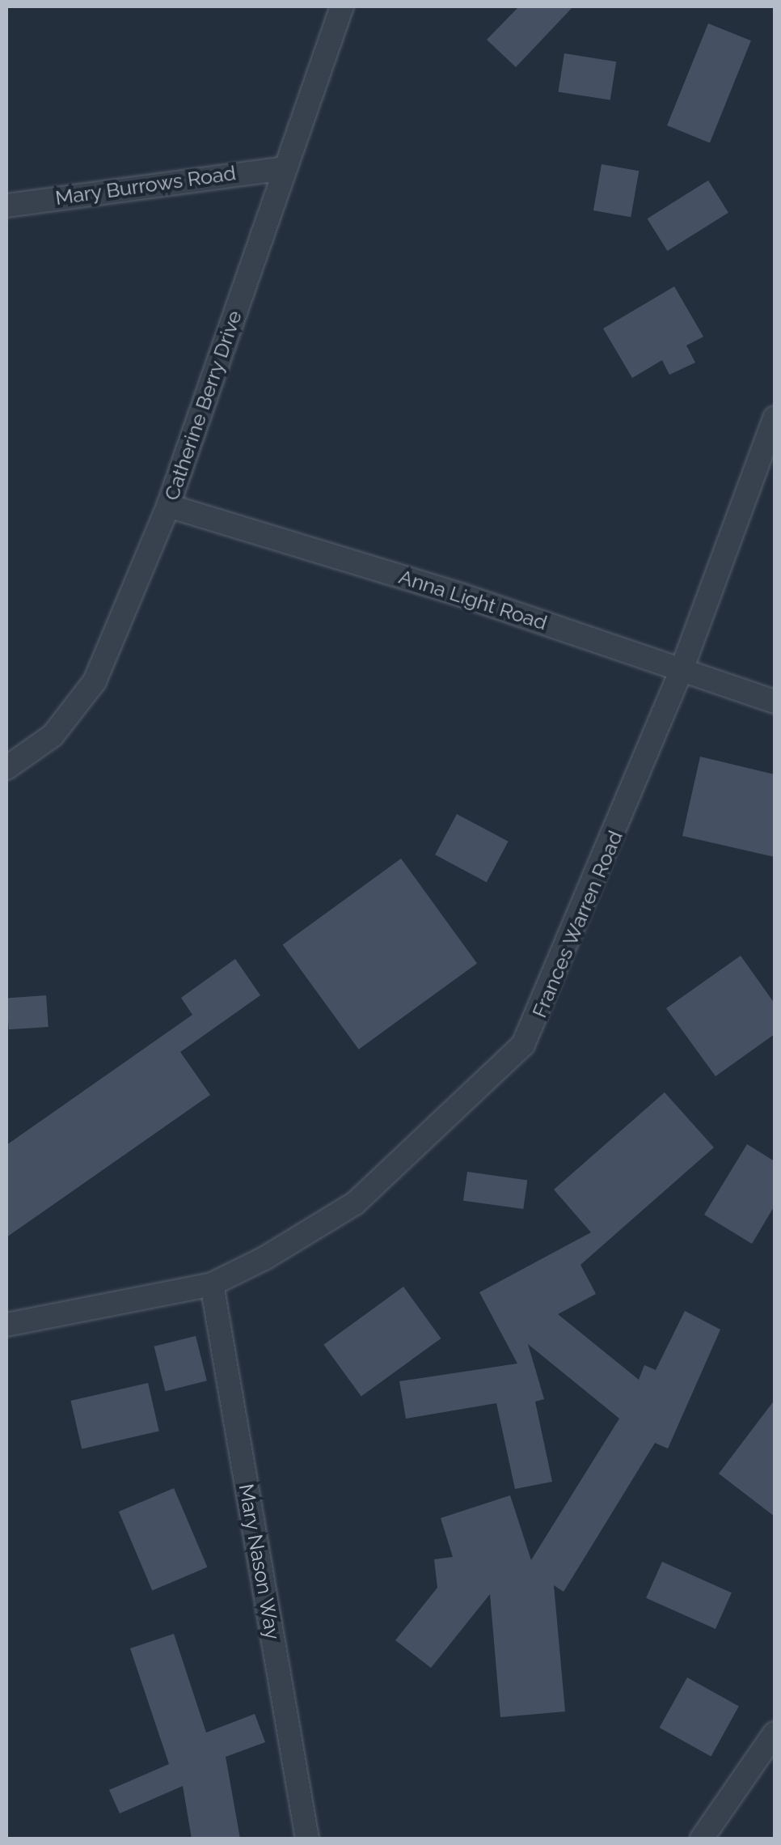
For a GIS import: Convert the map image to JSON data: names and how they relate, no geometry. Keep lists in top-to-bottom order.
{
  "streets": {
    "street": [
      "Mary Burrows Road",
      "Catherine Berry Drive",
      "Anna Light Road",
      "Frances Warren Road",
      "Mary Nason Way"
    ]
  },
  "crossings": [
    ["Mary Burrows Road", "Catherine Berry Drive"],
    ["Catherine Berry Drive", "Anna Light Road"],
    ["Anna Light Road", "Frances Warren Road"],
    ["Frances Warren Road", "Mary Nason Way"]
  ]
}
